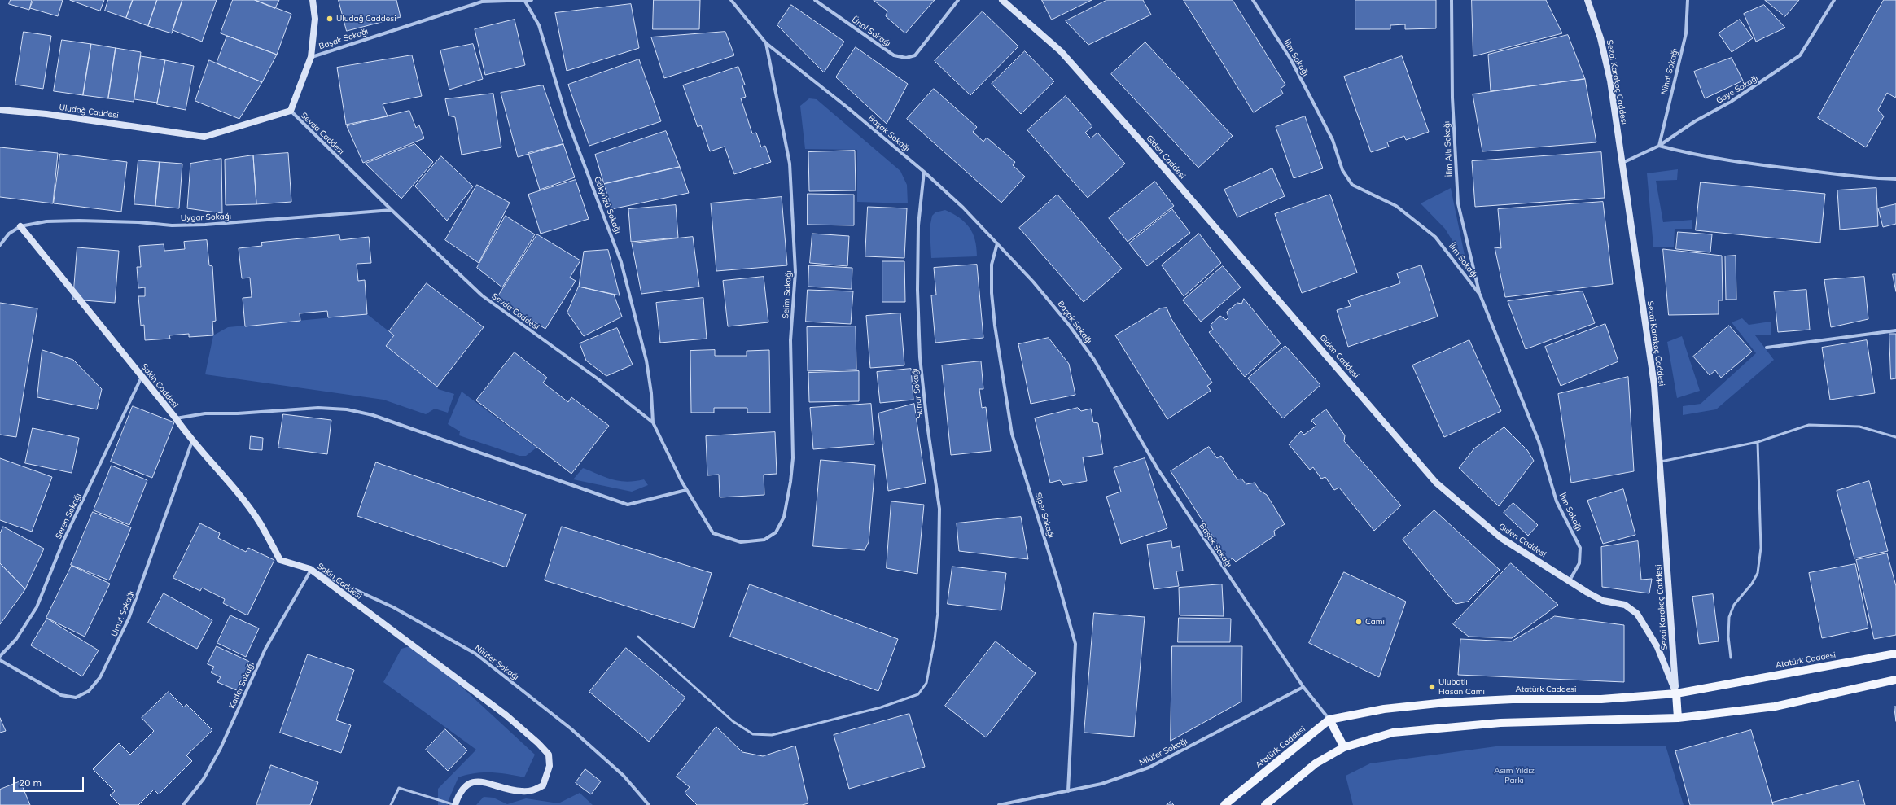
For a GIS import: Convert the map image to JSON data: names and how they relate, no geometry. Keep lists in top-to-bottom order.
{
  "streets": {
    "main road": ["Atatürk Caddesi"],
    "street": [
      "Ünal Sokağı",
      "Başak Sokağı",
      "İlim Sokağı",
      "Nihal Sokağı",
      "Sezai Karakoç Caddesi",
      "Gaye Sokağı",
      "Uludağ Caddesi",
      "Sevda Caddesi",
      "İlim Altı Sokağı",
      "Giden Caddesi",
      "Gökyüzü Sokağı",
      "Uygar Sokağı",
      "Selim Sokağı",
      "Sakin Caddesi",
      "Sunar Sokağı",
      "Siper Sokağı",
      "Seren Sokağı",
      "Umut Sokağı",
      "Nilüfer Sokağı",
      "Kader Sokağı"
    ]
  },
  "crossings": [
    ["Başak Sokağı", "Gökyüzü Sokağı"],
    ["Başak Sokağı", "Selim Sokağı"],
    ["Başak Sokağı", "Sunar Sokağı"],
    ["Başak Sokağı", "Siper Sokağı"],
    ["Başak Sokağı", "Atatürk Caddesi"],
    ["Başak Sokağı", "Nilüfer Sokağı"],
    ["İlim Sokağı", "İlim Altı Sokağı"],
    ["İlim Sokağı", "Giden Caddesi"],
    ["Nihal Sokağı", "Gaye Sokağı"],
    ["Sezai Karakoç Caddesi", "Gaye Sokağı"],
    ["Sezai Karakoç Caddesi", "Giden Caddesi"],
    ["Sezai Karakoç Caddesi", "Atatürk Caddesi"],
    ["Uludağ Caddesi", "Sevda Caddesi"],
    ["Sevda Caddesi", "Gökyüzü Sokağı"],
    ["Sevda Caddesi", "Uygar Sokağı"],
    ["Sevda Caddesi", "Selim Sokağı"],
    ["Giden Caddesi", "Atatürk Caddesi"],
    ["Uygar Sokağı", "Sakin Caddesi"],
    ["Sakin Caddesi", "Seren Sokağı"],
    ["Sakin Caddesi", "Umut Sokağı"],
    ["Sakin Caddesi", "Nilüfer Sokağı"],
    ["Sakin Caddesi", "Kader Sokağı"],
    ["Siper Sokağı", "Nilüfer Sokağı"],
    ["Nilüfer Sokağı", "Kader Sokağı"]
  ],
  "parks": ["Asım Yıldız Parkı"],
  "places": ["Uludağ Caddesi", "Cami", "Ulubatlı Hasan Cami"],
  "scale_bar": "20 m"
}
